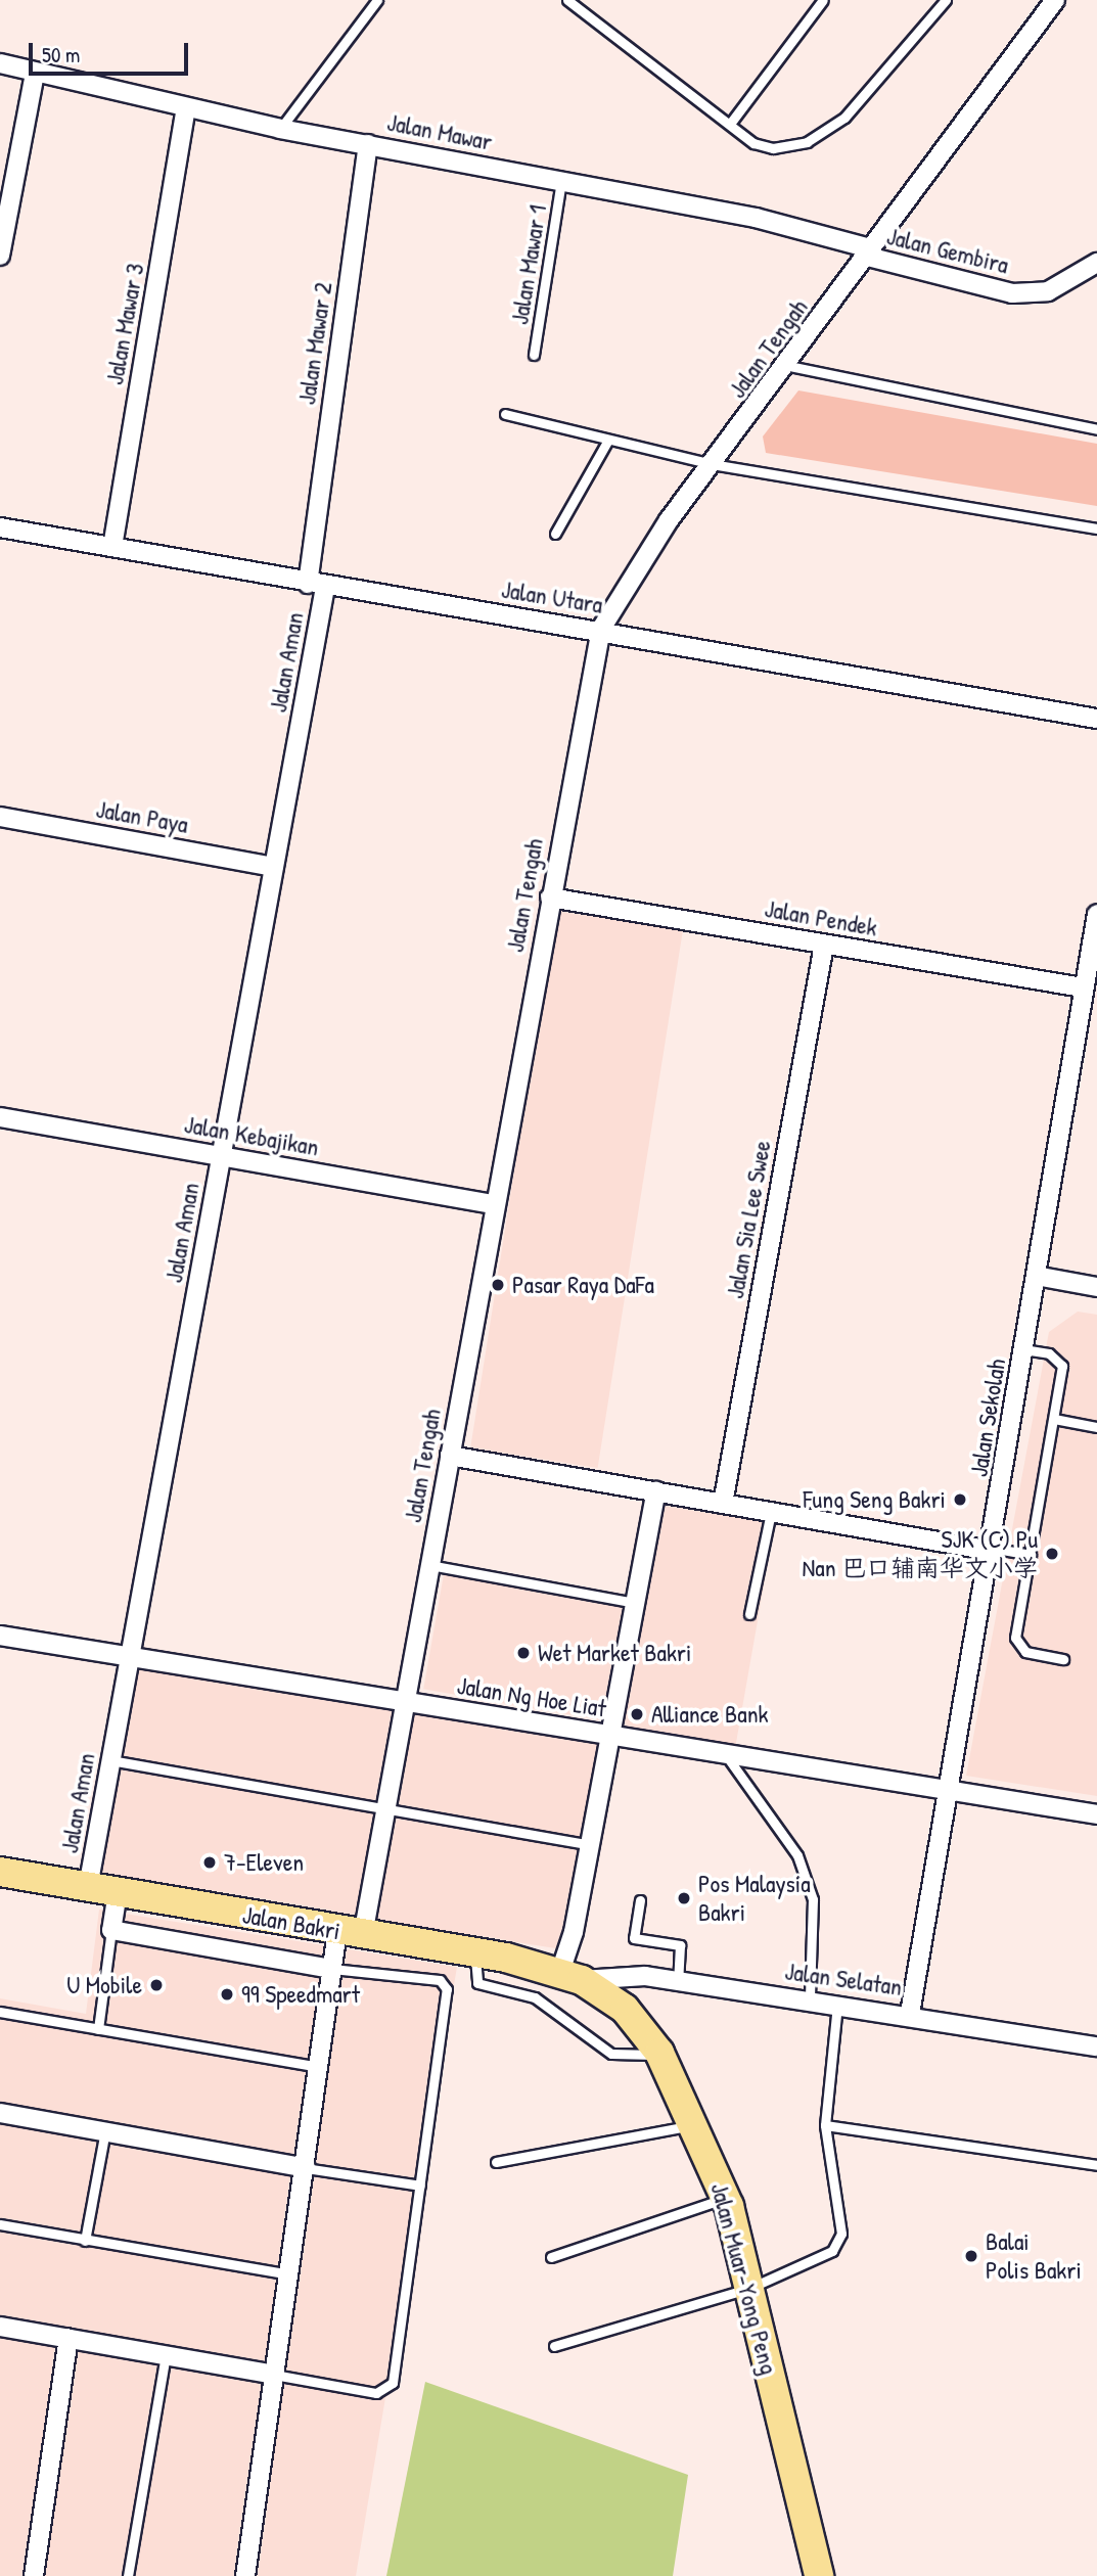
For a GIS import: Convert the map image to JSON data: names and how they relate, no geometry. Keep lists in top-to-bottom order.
{
  "streets": {
    "main road": ["Jalan Bakri", "Jalan Muar-Yong Peng"],
    "street": [
      "Jalan Mawar",
      "Jalan Gembira",
      "Jalan Mawar 3",
      "Jalan Mawar 2",
      "Jalan Tengah",
      "Jalan Utara",
      "Jalan Aman",
      "Jalan Paya",
      "Jalan Pendek",
      "Jalan Kebajikan",
      "Jalan Sia Lee Swee",
      "Jalan Sekolah",
      "Jalan Ng Hoe Liat",
      "Jalan Selatan"
    ],
    "lane": ["Jalan Mawar 1"]
  },
  "crossings": [
    ["Jalan Mawar", "Jalan Gembira"],
    ["Jalan Mawar", "Jalan Mawar 1"],
    ["Jalan Mawar", "Jalan Mawar 3"],
    ["Jalan Mawar", "Jalan Mawar 2"],
    ["Jalan Mawar", "Jalan Tengah"],
    ["Jalan Gembira", "Jalan Tengah"],
    ["Jalan Mawar 3", "Jalan Utara"],
    ["Jalan Mawar 2", "Jalan Utara"],
    ["Jalan Mawar 2", "Jalan Aman"],
    ["Jalan Tengah", "Jalan Utara"],
    ["Jalan Tengah", "Jalan Pendek"],
    ["Jalan Tengah", "Jalan Kebajikan"],
    ["Jalan Tengah", "Jalan Ng Hoe Liat"],
    ["Jalan Tengah", "Jalan Bakri"],
    ["Jalan Utara", "Jalan Aman"],
    ["Jalan Aman", "Jalan Paya"],
    ["Jalan Aman", "Jalan Kebajikan"],
    ["Jalan Aman", "Jalan Ng Hoe Liat"],
    ["Jalan Aman", "Jalan Bakri"],
    ["Jalan Pendek", "Jalan Sia Lee Swee"],
    ["Jalan Pendek", "Jalan Sekolah"],
    ["Jalan Sekolah", "Jalan Ng Hoe Liat"],
    ["Jalan Sekolah", "Jalan Selatan"],
    ["Jalan Bakri", "Jalan Selatan"],
    ["Jalan Bakri", "Jalan Muar-Yong Peng"],
    ["Jalan Selatan", "Jalan Muar-Yong Peng"]
  ],
  "places": [
    "Pasar Raya DaFa",
    "Fung Seng Bakri",
    "SJK (C) Pu Nan 巴口辅南华文小学",
    "Wet Market Bakri",
    "Alliance Bank",
    "7-Eleven",
    "Pos Malaysia Bakri",
    "U Mobile",
    "99 Speedmart",
    "Balai Polis Bakri"
  ],
  "scale_bar": "50 m"
}
